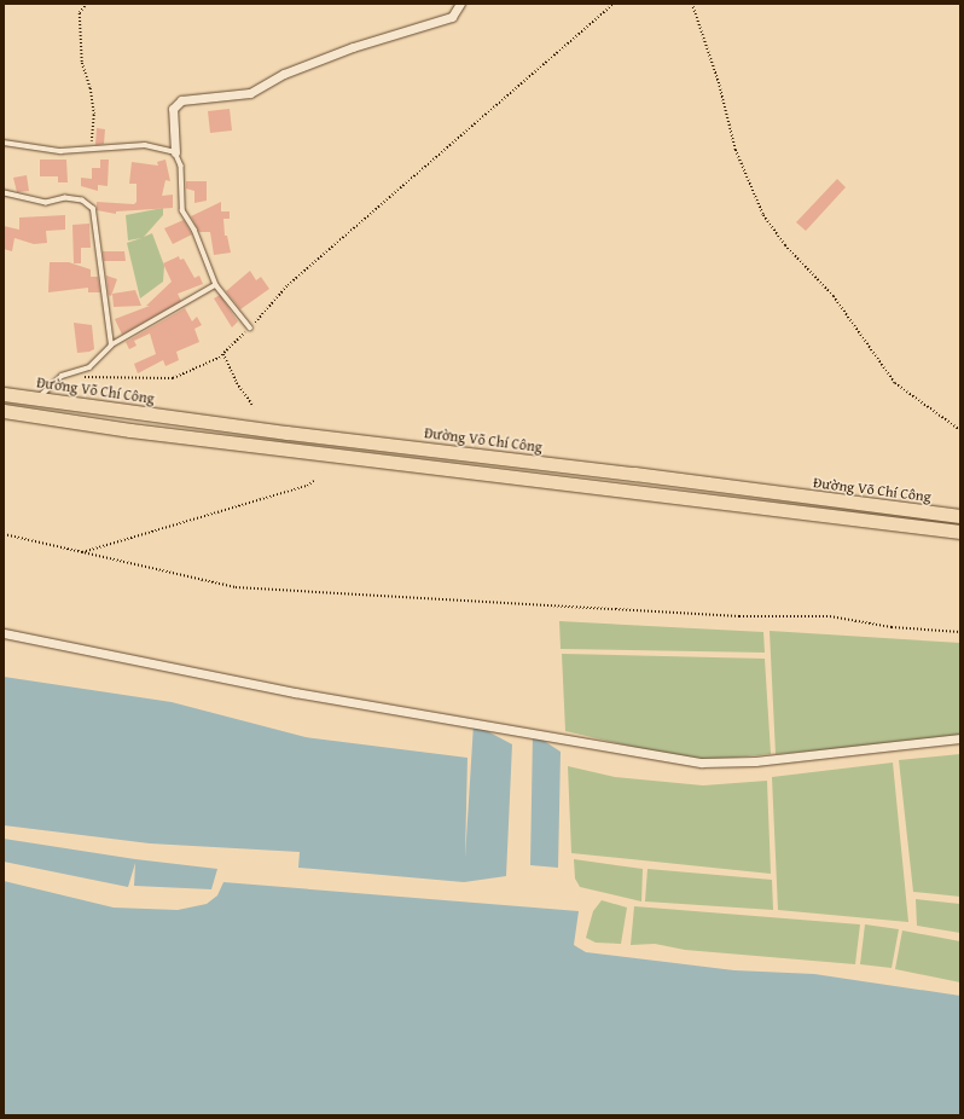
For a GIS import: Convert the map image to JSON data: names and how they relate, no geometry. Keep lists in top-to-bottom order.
{
  "streets": {
    "main road": ["Đường Võ Chí Công"]
  }
}
